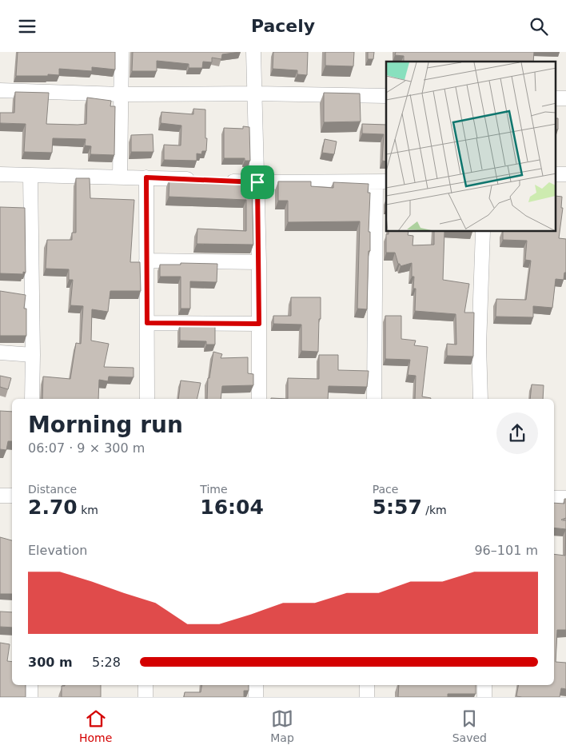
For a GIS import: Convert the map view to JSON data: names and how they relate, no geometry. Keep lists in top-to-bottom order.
{
  "page": {
    "header": "Pacely",
    "heading": ["Morning run", "06:07 · 9 × 300 m"],
    "stats": [
      ["Distance", "2.70 km"],
      ["Time", "16:04"],
      ["Pace", "5:57 /km"]
    ],
    "chart": ["Elevation", "96–101 m"],
    "list": [
      {
        "name": "300 m",
        "note": "5:28"
      }
    ],
    "tabs": ["Home", "Map", "Saved"]
  }
}
